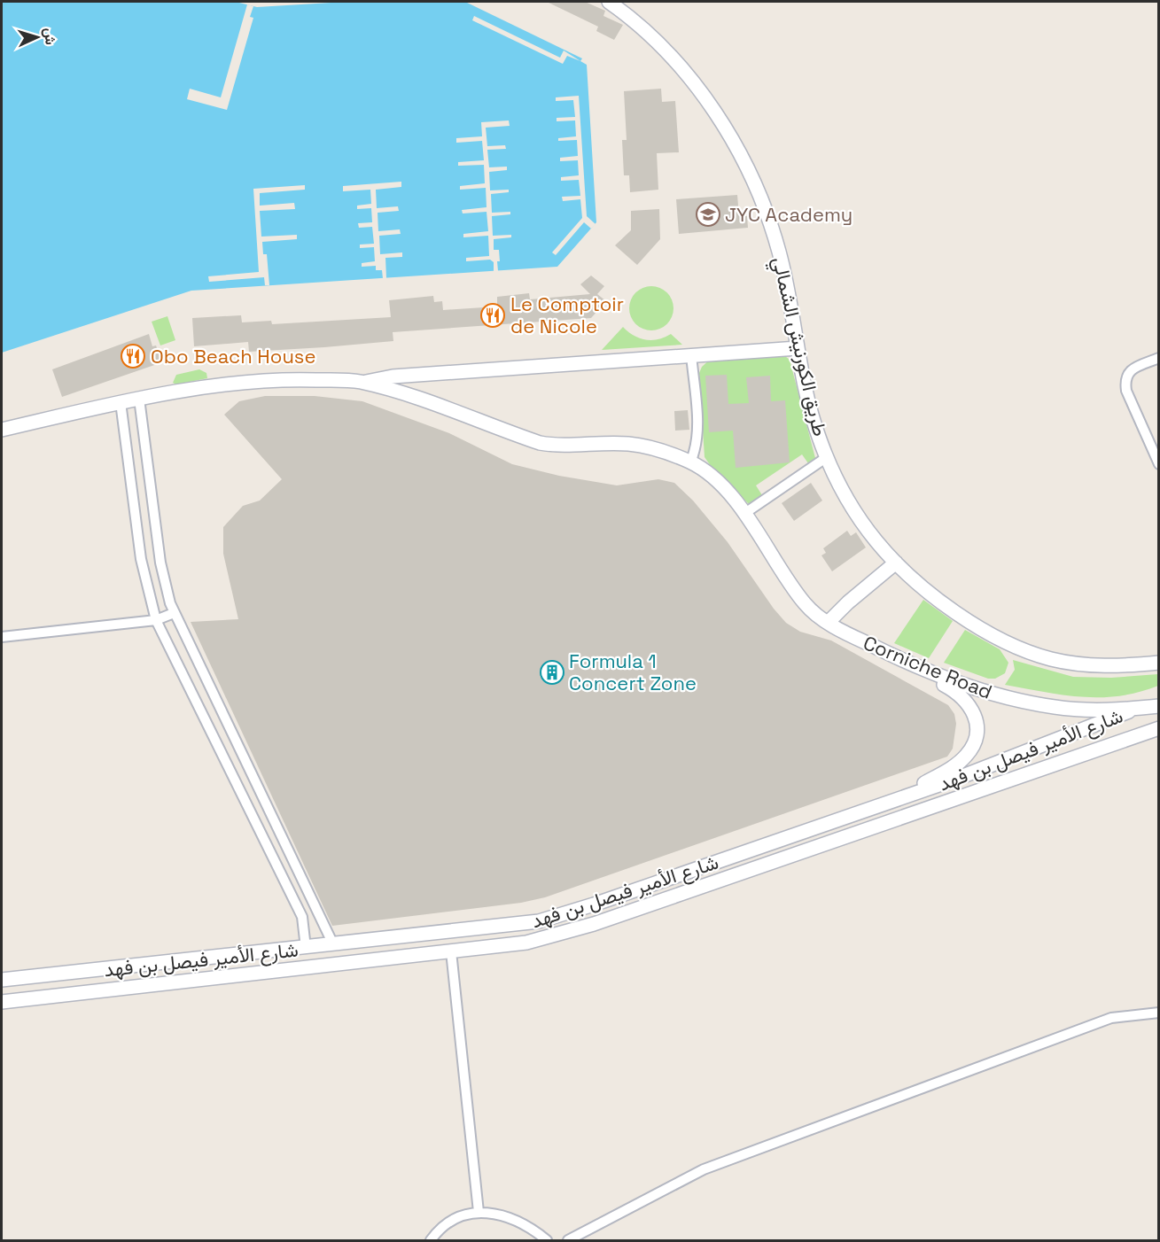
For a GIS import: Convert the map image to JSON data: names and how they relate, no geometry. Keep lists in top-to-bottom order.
{
  "streets": {
    "main road": ["طريق الكورنيش الشمالي", "Corniche Road", "شارع الأمير فيصل بن فهد"]
  },
  "crossings": [
    ["Corniche Road", "شارع الأمير فيصل بن فهد"]
  ],
  "places": {
    "school or university": ["JYC Academy"],
    "restaurant": ["Le Comptoir de Nicole", "Obo Beach House"],
    "building": ["Formula 1 Concert Zone"]
  },
  "north": "right"
}
